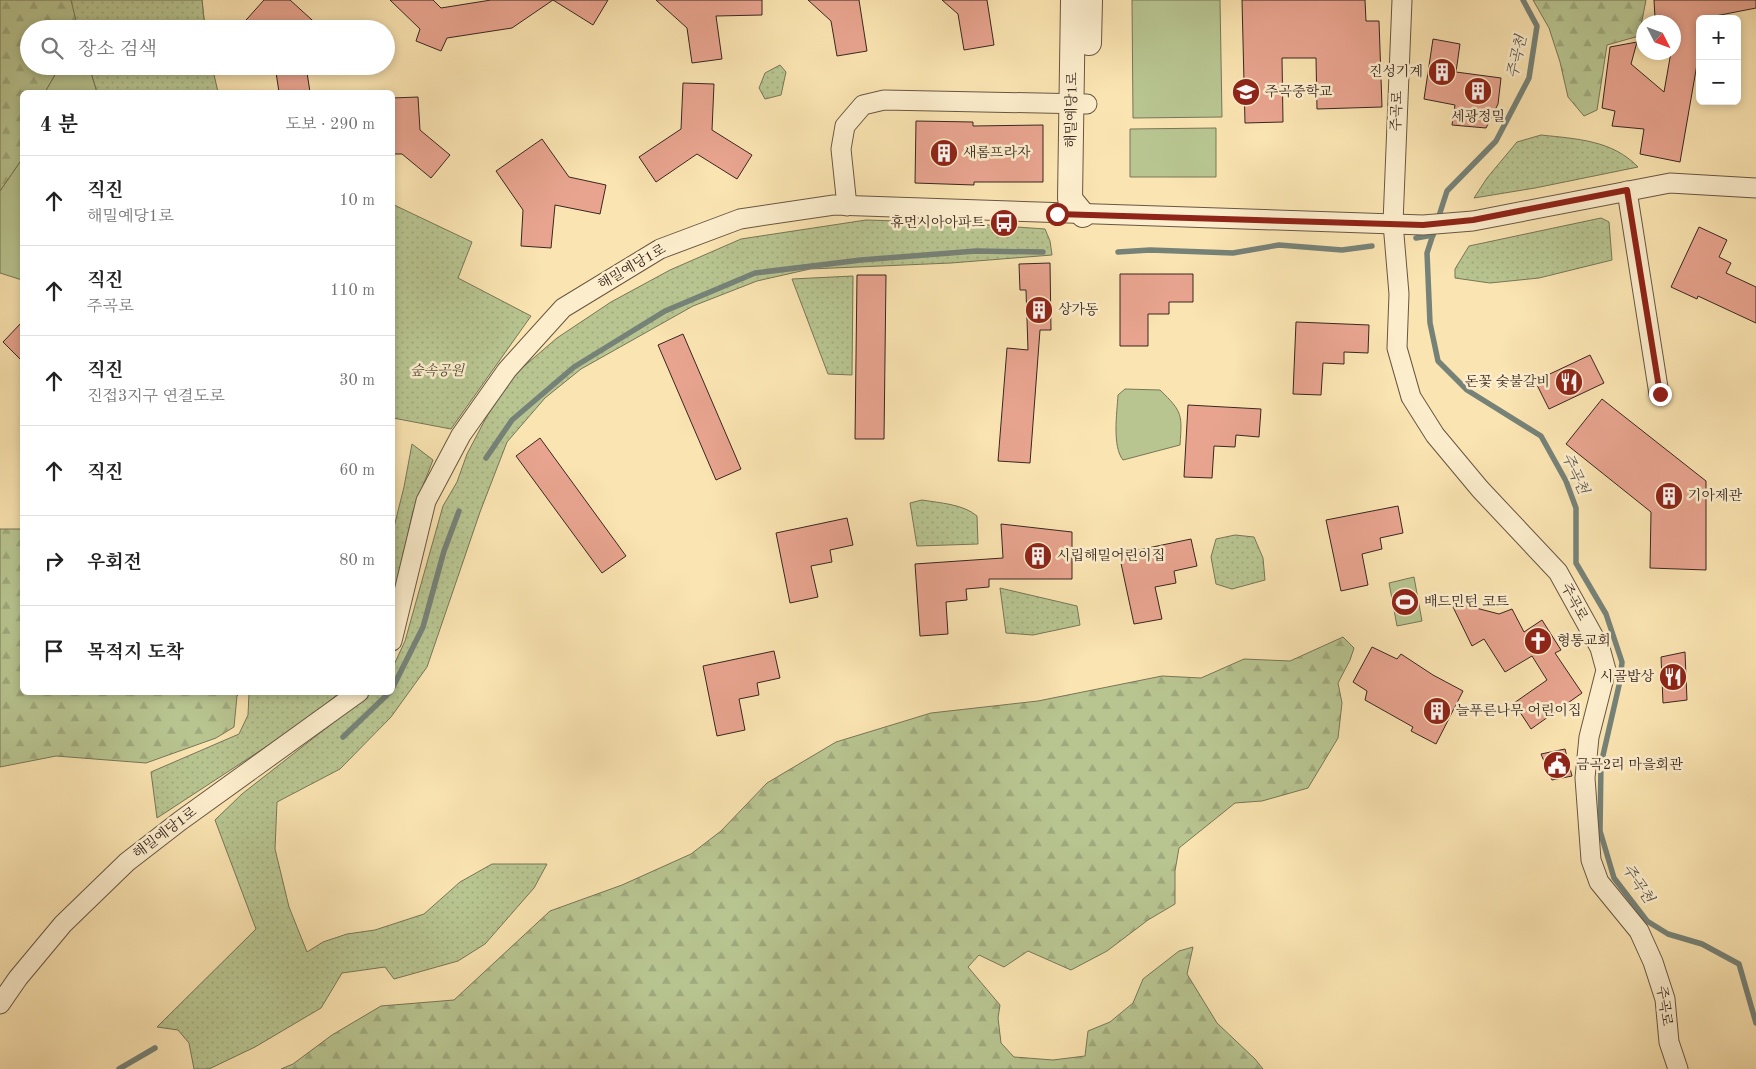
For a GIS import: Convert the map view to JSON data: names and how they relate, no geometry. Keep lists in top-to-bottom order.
{
  "streets": {
    "street": ["해밀예당1로", "주곡로"]
  },
  "water": ["주곡천"],
  "parks": ["숲속공원"],
  "places": {
    "building": [
      "진성기계",
      "세광정밀",
      "새롬프라자",
      "상가동",
      "기아제관",
      "시립해밀어린이집",
      "늘푸른나무 어린이집"
    ],
    "school or university": ["주곡중학교"],
    "bus stop": ["휴먼시아아파트"],
    "restaurant": ["돈꽃 숯불갈비", "시골밥상"],
    "sports": ["배드민턴 코트"],
    "church": ["형통교회"],
    "public building": ["금곡2리 마을회관"]
  },
  "north": "bottom right",
  "page": {
    "map_buttons": ["+", "−"],
    "search": "장소 검색",
    "heading": ["4 분", "도보 · 290 m"],
    "list": [
      ["직진", "해밀예당1로", "10 m"],
      ["직진", "주곡로", "110 m"],
      ["직진", "진접3지구 연결도로", "30 m"],
      ["직진", "60 m"],
      ["우회전", "80 m"],
      "목적지 도착"
    ]
  }
}
